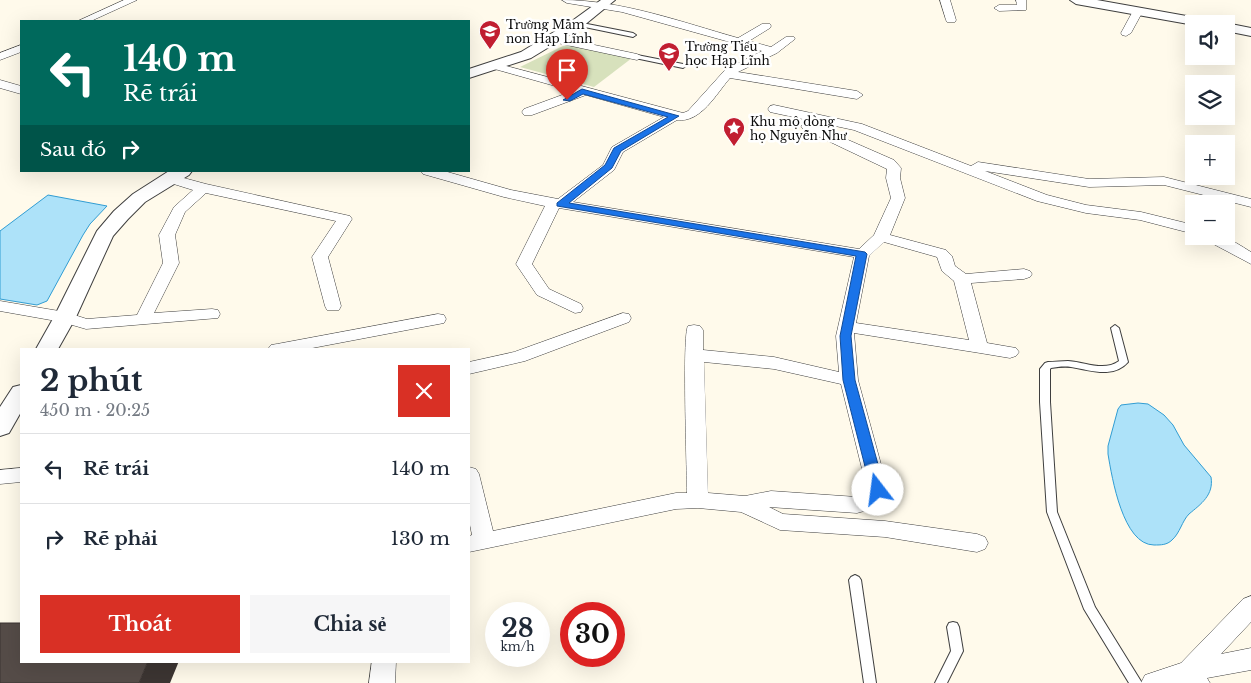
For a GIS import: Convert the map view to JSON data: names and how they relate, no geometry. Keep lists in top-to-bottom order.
{
  "places": {
    "school or university": ["Trường Mầm non Hạp Lĩnh", "Trường Tiểu học Hạp Lĩnh"],
    "place": ["Khu mộ dòng họ Nguyễn Như"]
  },
  "page": {
    "map_buttons": ["+", "−"],
    "turn": ["140 m", "Rẽ trái"],
    "then": "Sau đó",
    "heading": ["2 phút", "450 m · 20:25"],
    "list": [
      {
        "name": "Rẽ trái",
        "value": "140 m"
      },
      {
        "name": "Rẽ phải",
        "value": "130 m"
      }
    ],
    "buttons": ["Thoát", "Chia sẻ"],
    "speed": "28 km/h",
    "limit": "30"
  }
}
